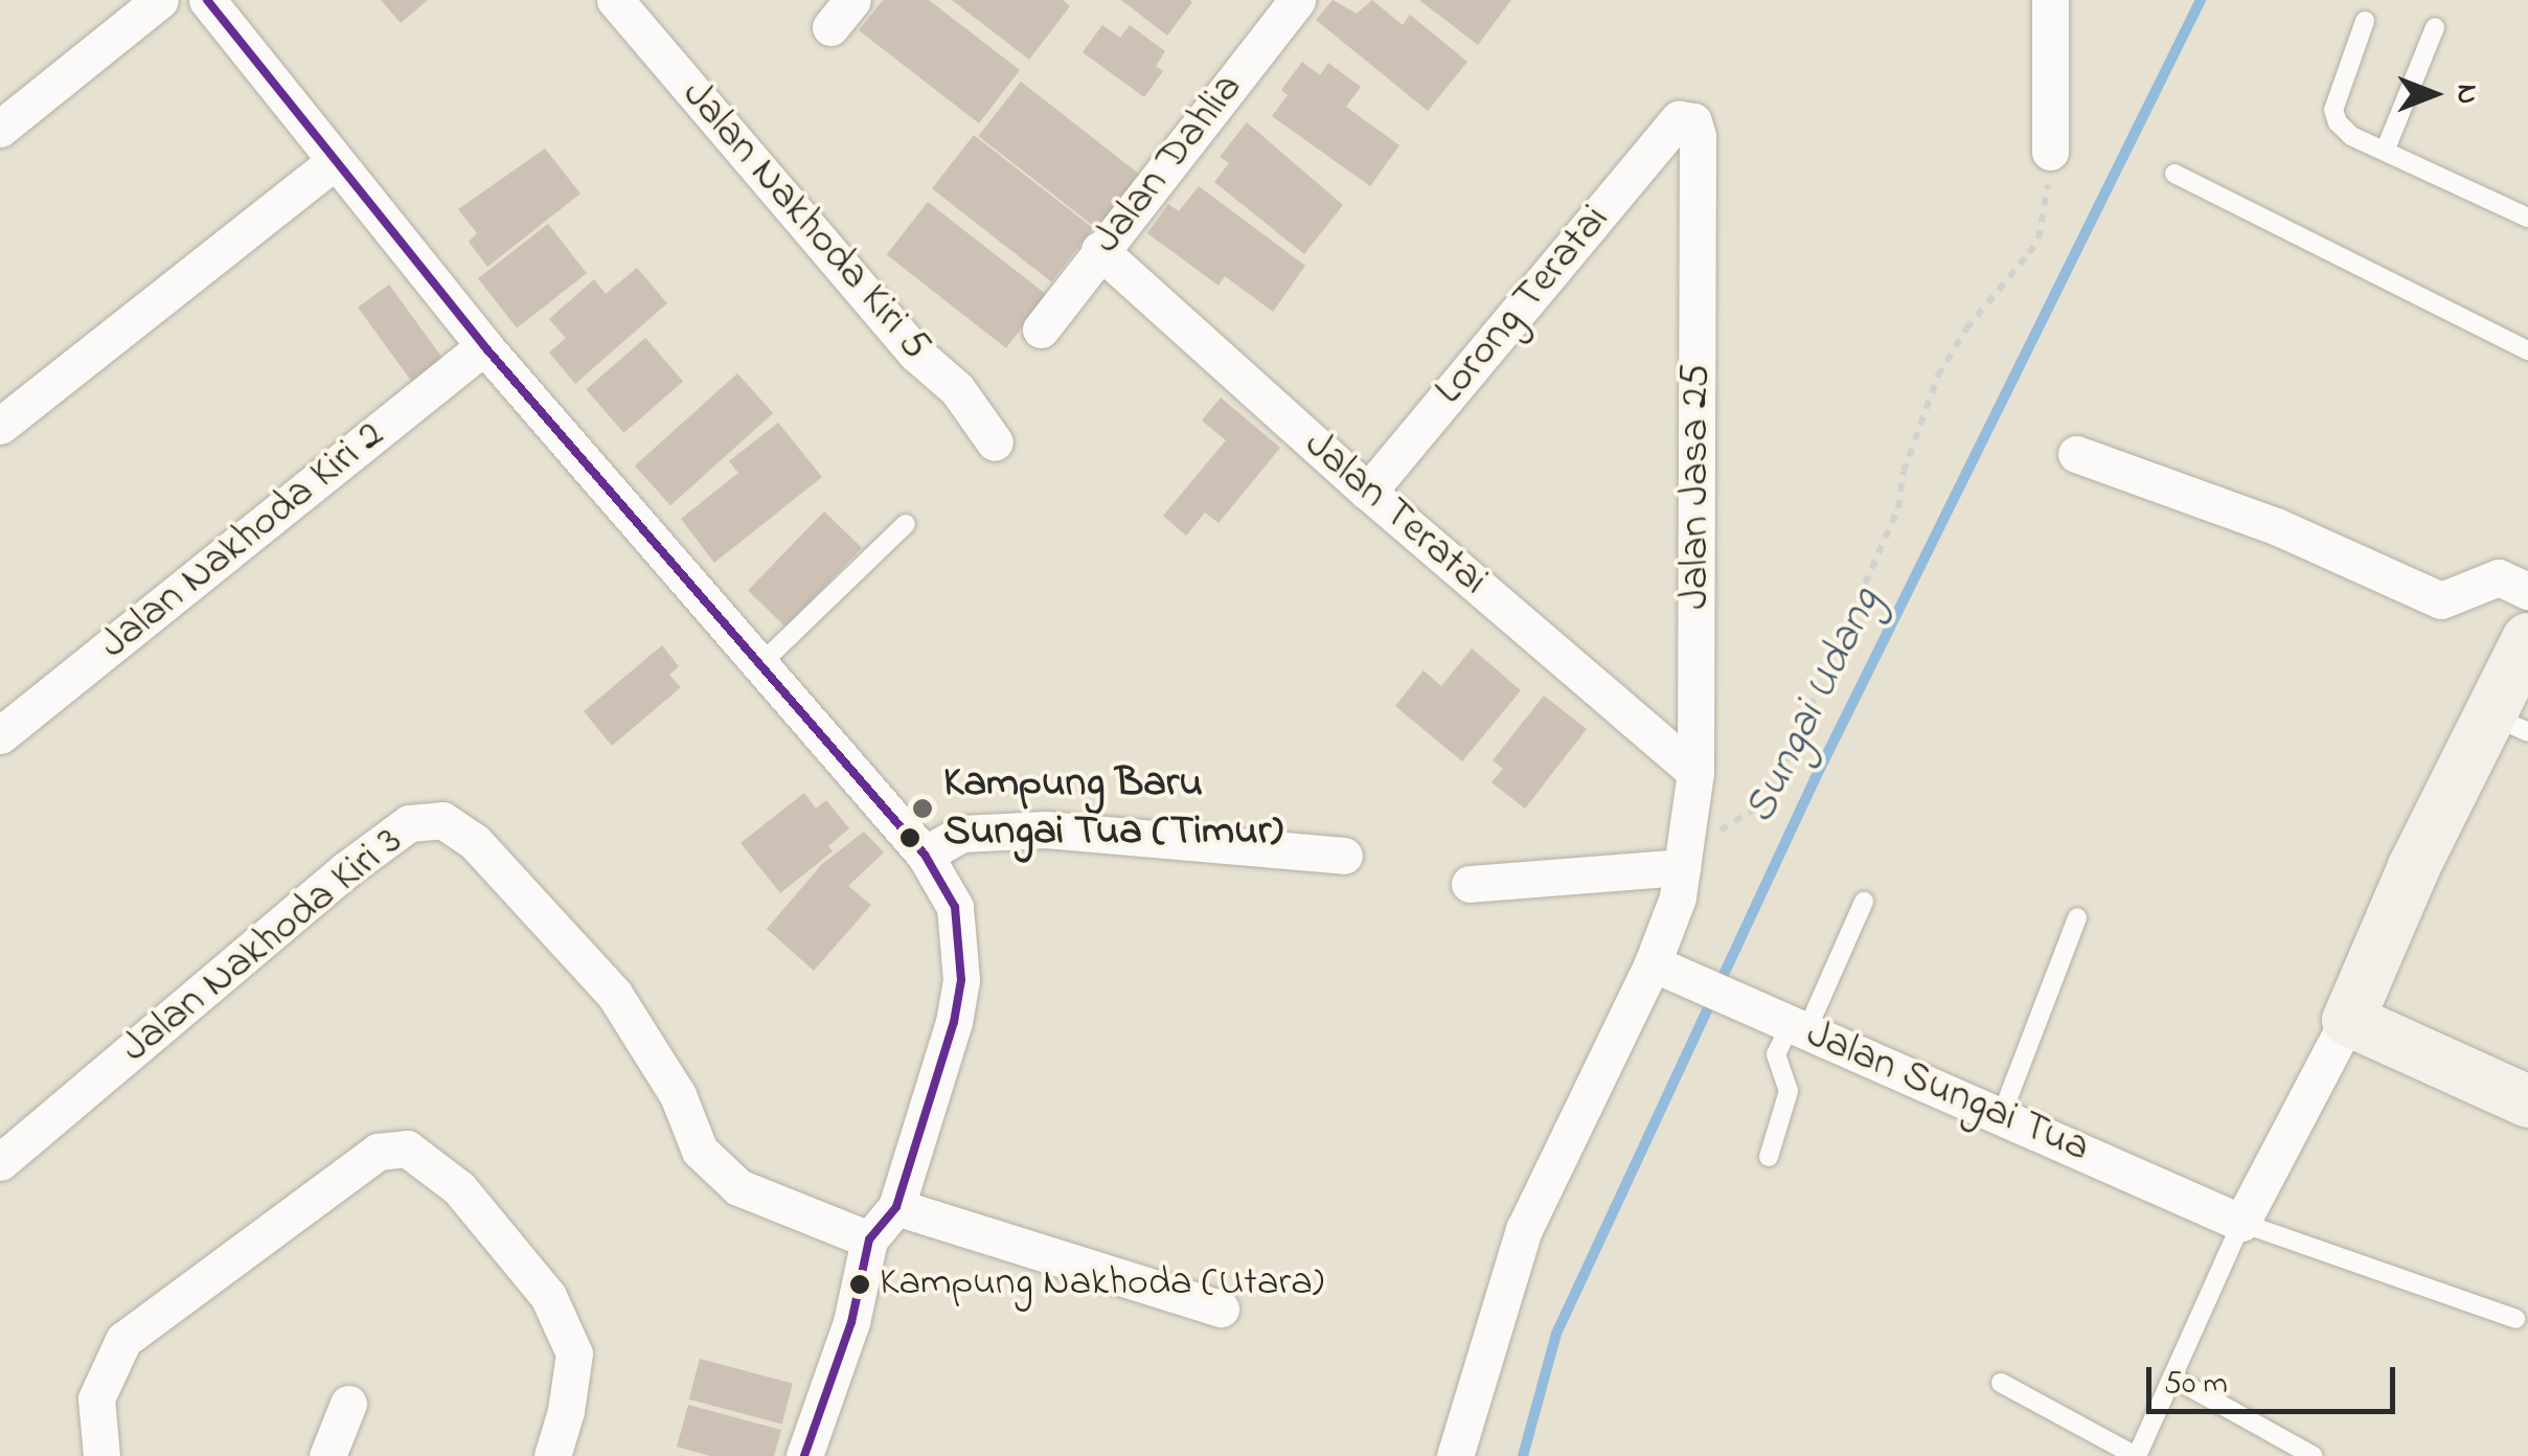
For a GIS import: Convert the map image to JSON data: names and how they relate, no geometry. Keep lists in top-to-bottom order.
{
  "streets": {
    "street": [
      "Jalan Dahlia",
      "Jalan Nakhoda Kiri 5",
      "Lorong Teratai",
      "Jalan Jasa 25",
      "Jalan Teratai",
      "Jalan Nakhoda Kiri 2",
      "Jalan Nakhoda Kiri 3",
      "Jalan Sungai Tua"
    ]
  },
  "crossings": [
    ["Jalan Dahlia", "Jalan Teratai"],
    ["Lorong Teratai", "Jalan Jasa 25"],
    ["Lorong Teratai", "Jalan Teratai"],
    ["Jalan Jasa 25", "Jalan Teratai"],
    ["Jalan Jasa 25", "Jalan Sungai Tua"]
  ],
  "water": ["Sungai Udang"],
  "places": ["Kampung Baru Sungai Tua (Timur)", "Kampung Nakhoda (Utara)"],
  "scale_bar": "50 m",
  "north": "right"
}
